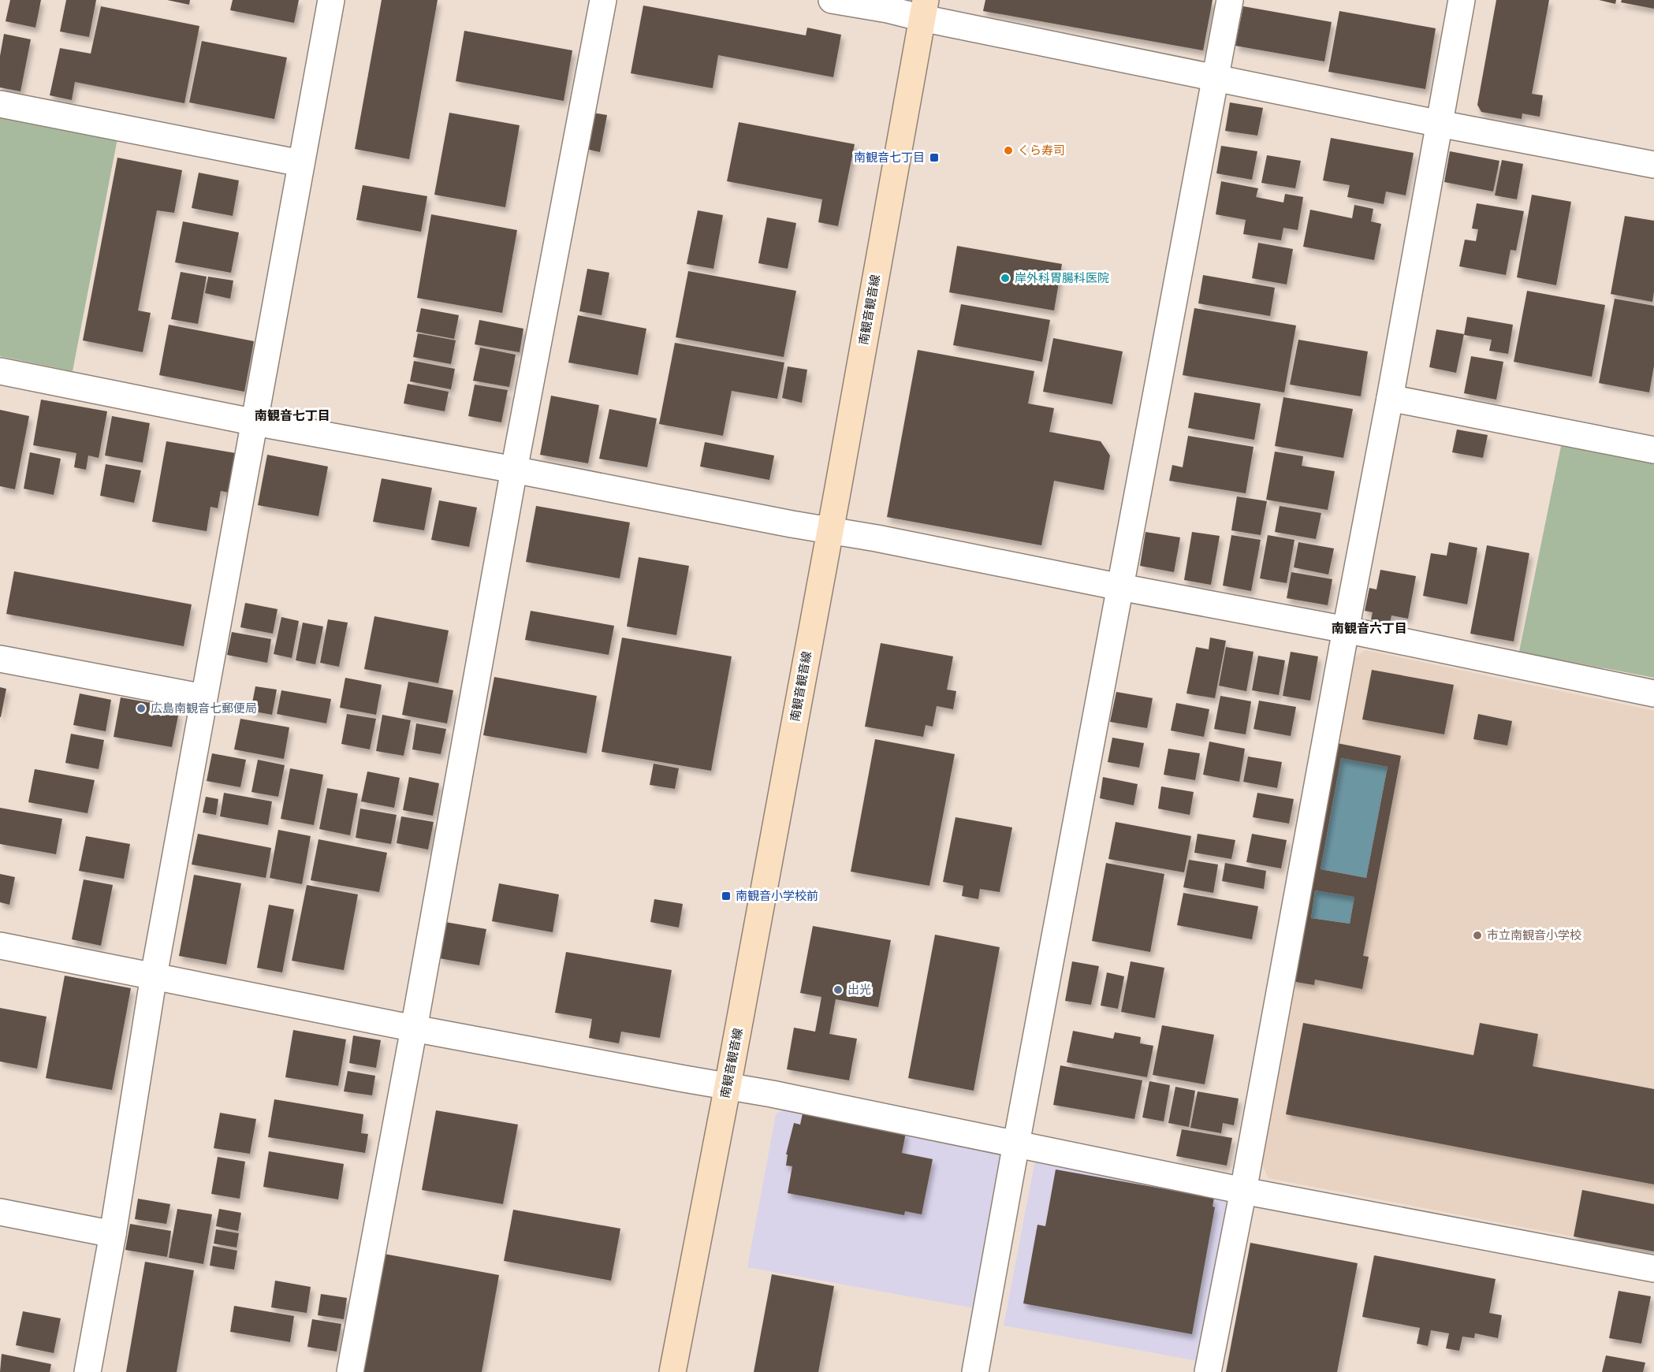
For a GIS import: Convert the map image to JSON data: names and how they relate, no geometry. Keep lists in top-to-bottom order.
{
  "streets": {
    "main road": ["南観音観音線"]
  },
  "districts": ["南観音七丁目", "南観音六丁目"],
  "places": {
    "other": [
      "くら寿司",
      "岸外科胃腸科医院",
      "広島南観音七郵便局",
      "市立南観音小学校",
      "出光"
    ],
    "transit": ["南観音七丁目", "南観音小学校前"]
  }
}
